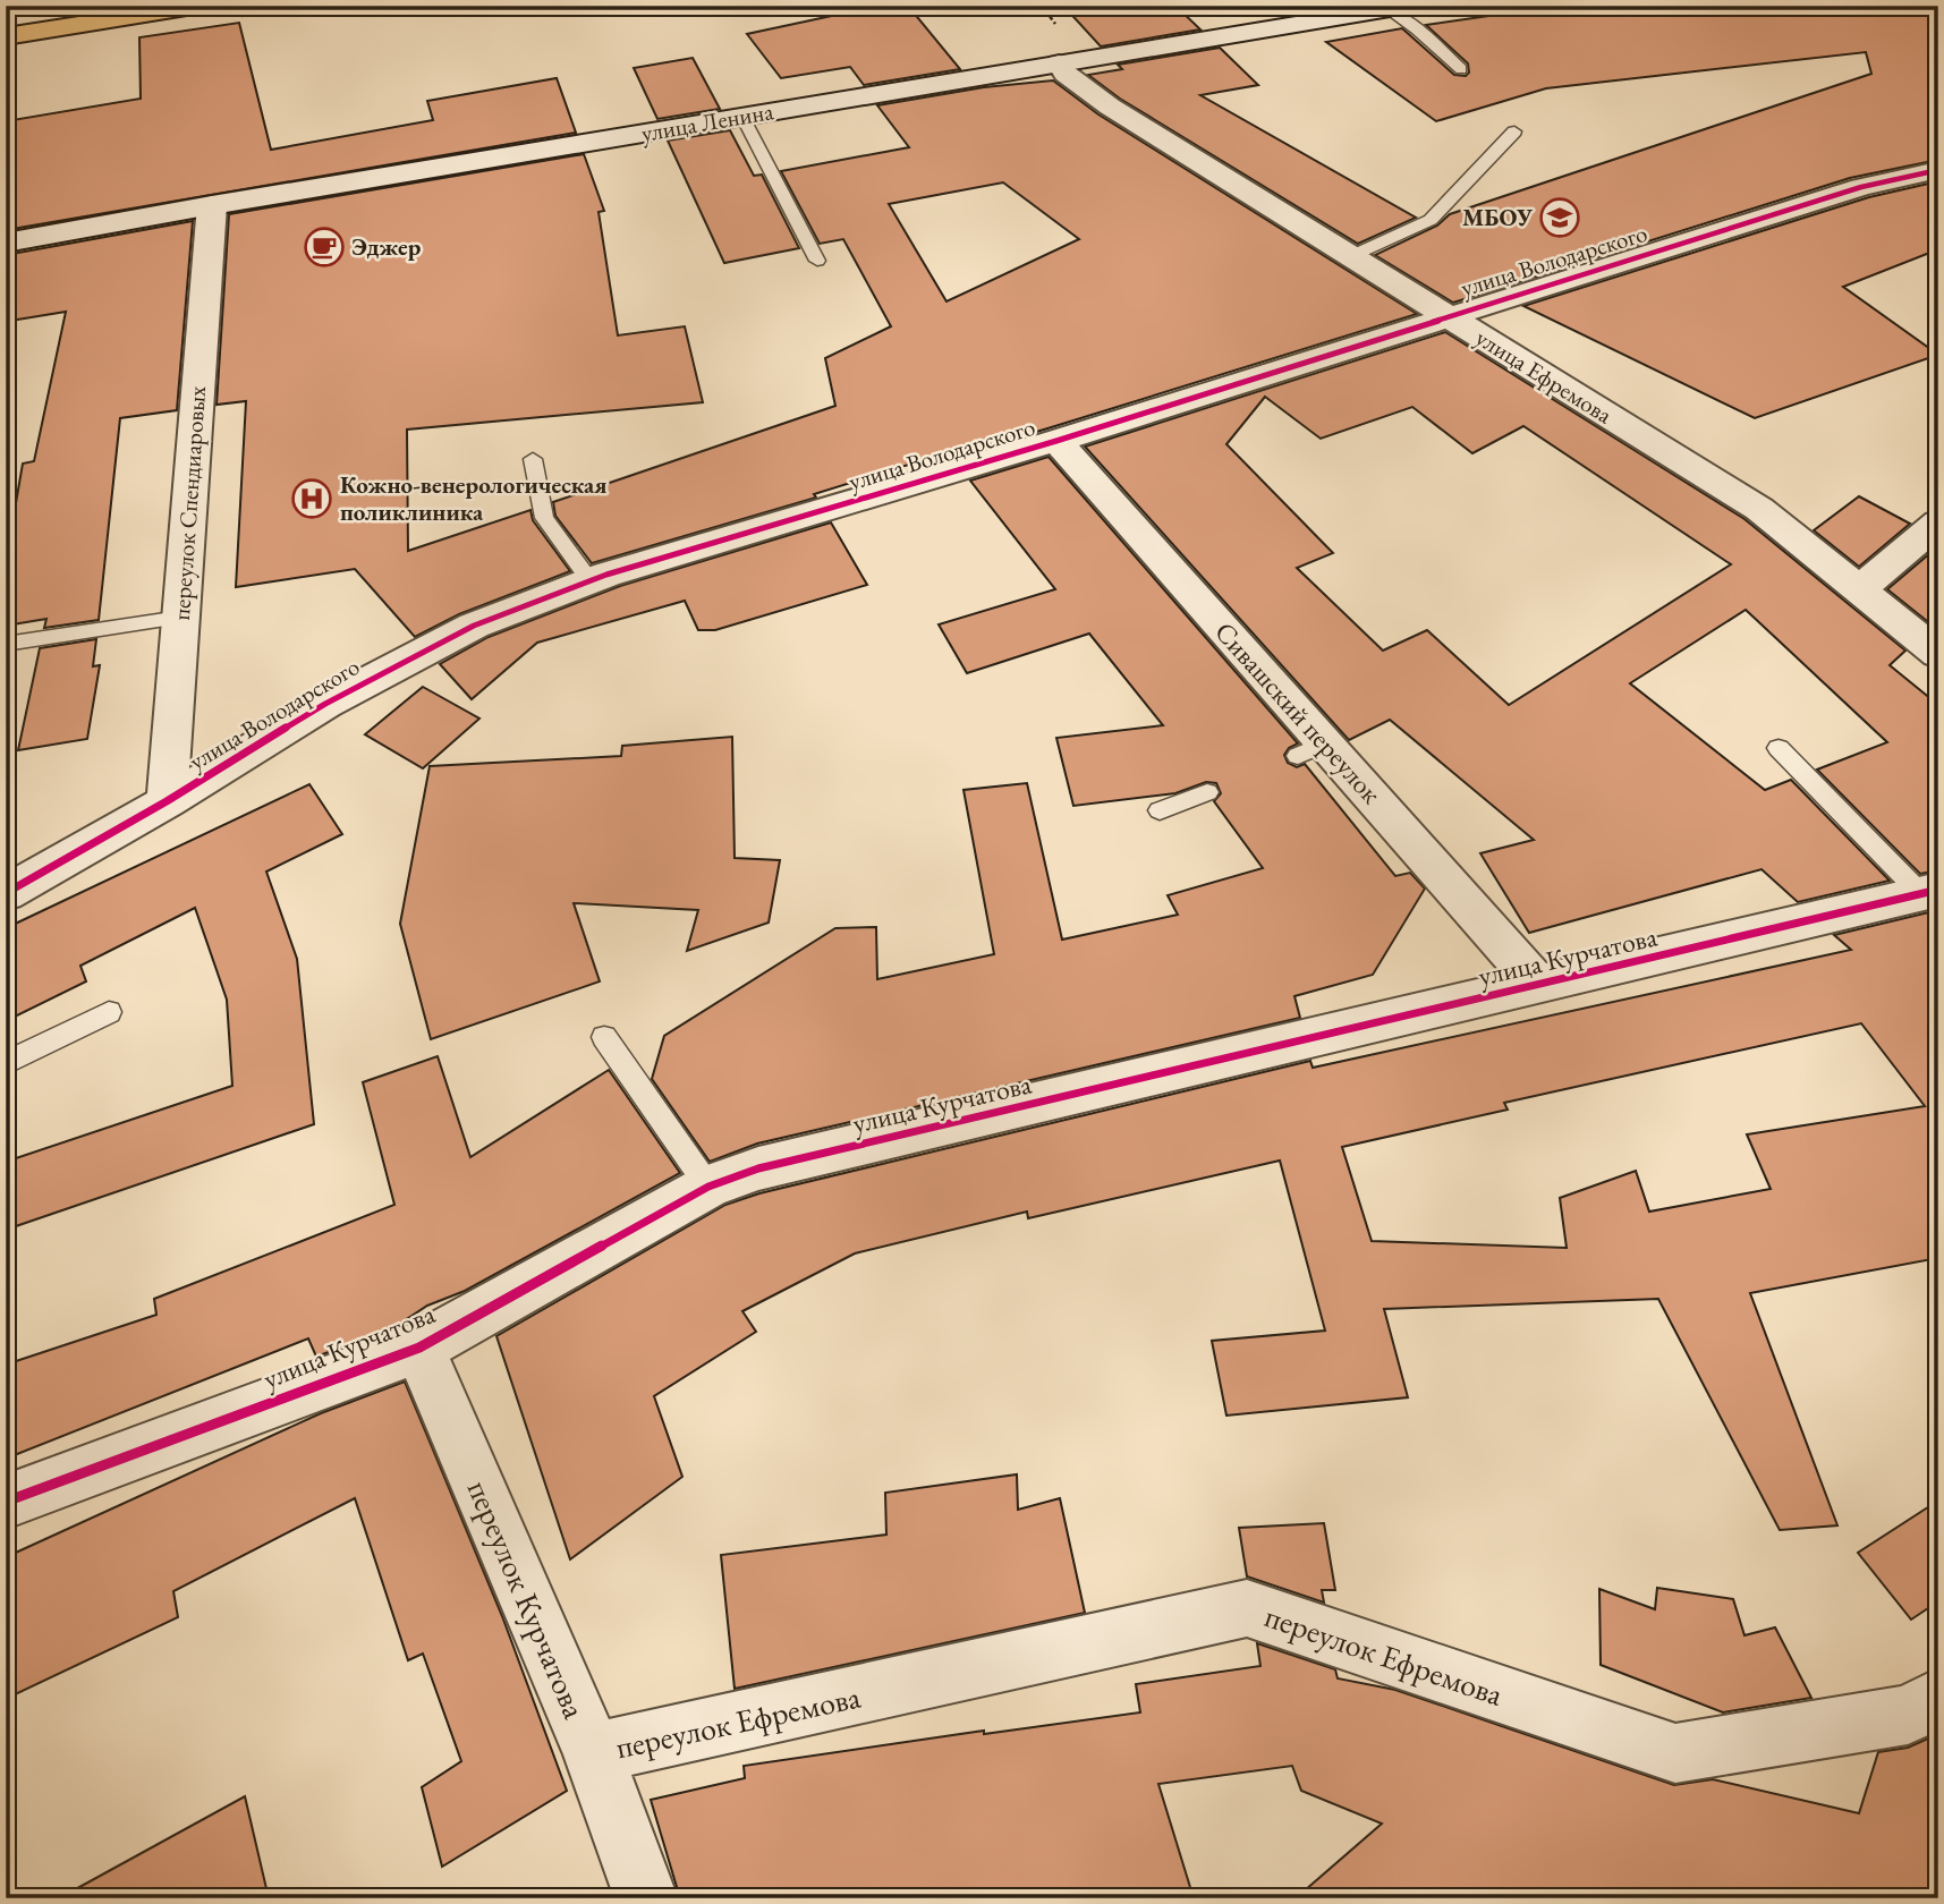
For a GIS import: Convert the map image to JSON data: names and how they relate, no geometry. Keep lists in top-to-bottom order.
{
  "streets": {
    "street": [
      "улица Ленина",
      "улица Володарского",
      "улица Ефремова",
      "переулок Спендиаровых",
      "Сивашский переулок",
      "улица Курчатова",
      "переулок Курчатова",
      "переулок Ефремова"
    ]
  },
  "crossings": [
    ["улица Ленина", "улица Ефремова"],
    ["улица Ленина", "переулок Спендиаровых"],
    ["улица Володарского", "улица Ефремова"],
    ["улица Володарского", "переулок Спендиаровых"],
    ["улица Володарского", "Сивашский переулок"],
    ["Сивашский переулок", "улица Курчатова"],
    ["улица Курчатова", "переулок Курчатова"],
    ["переулок Курчатова", "переулок Ефремова"]
  ],
  "places": {
    "school or university": ["МБОУ"],
    "cafe": ["Эджер"],
    "hospital": ["Кожно-венерологическая поликлиника"]
  }
}
